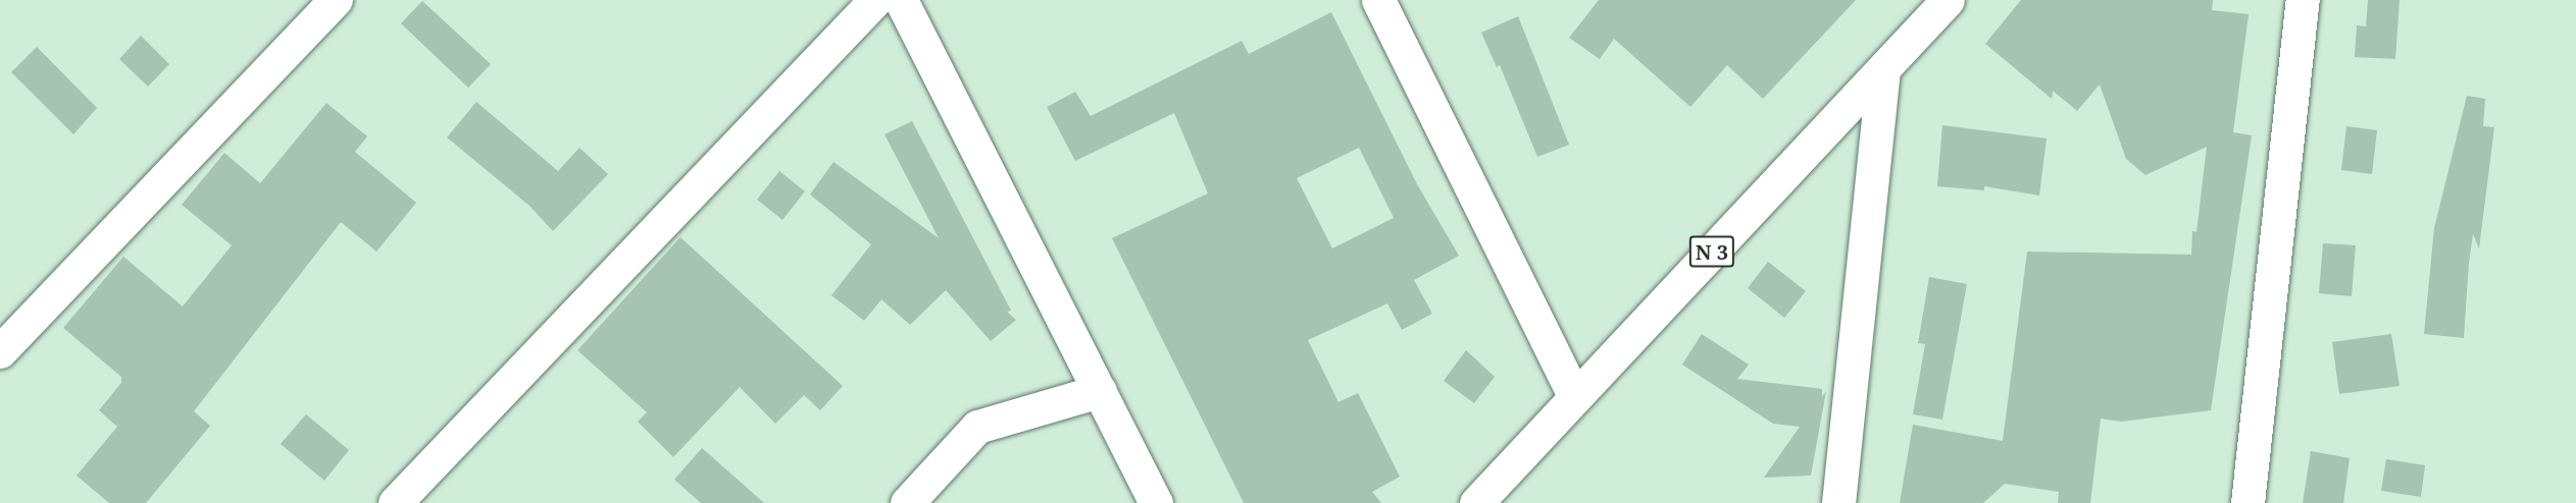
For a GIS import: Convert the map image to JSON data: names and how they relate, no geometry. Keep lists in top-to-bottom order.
{
  "streets": {
    "street": ["N 3"]
  }
}
